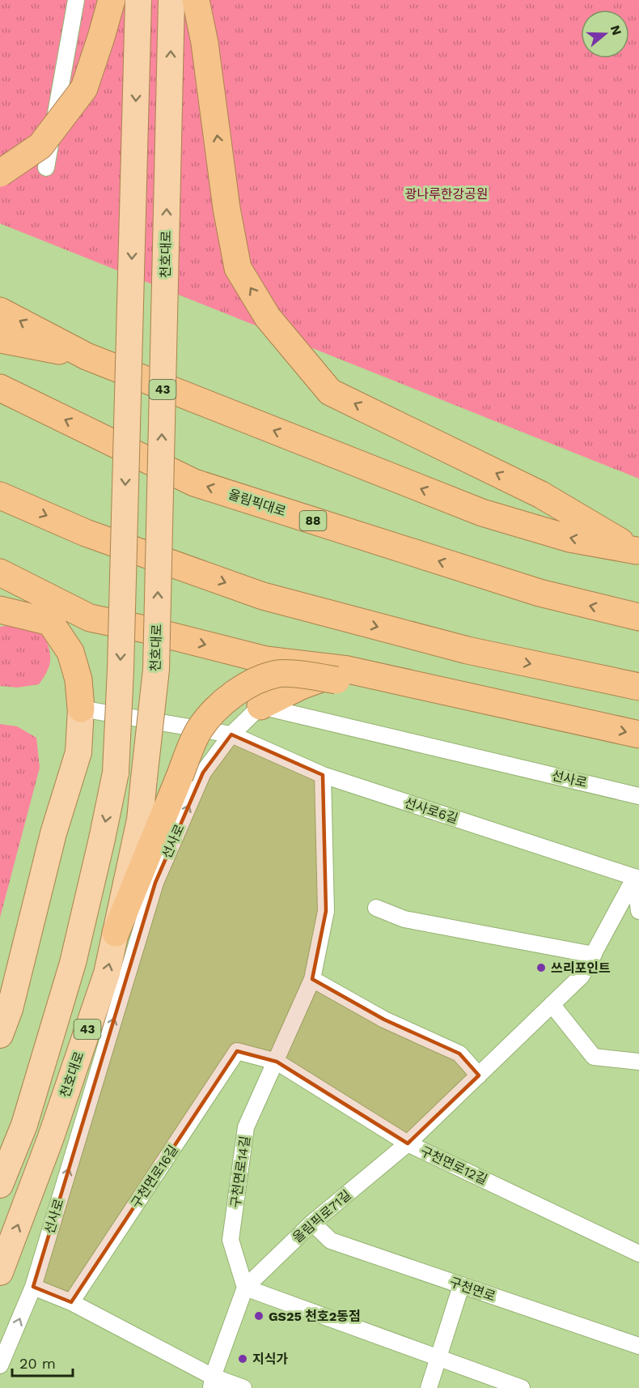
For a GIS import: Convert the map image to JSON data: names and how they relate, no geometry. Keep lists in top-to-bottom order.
{
  "streets": {
    "highway": ["올림픽대로", "88"],
    "main road": ["천호대로", "43"],
    "street": [
      "선사로",
      "선사로6길",
      "구천면로12길",
      "구천면로14길",
      "구천면로16길",
      "올림픽로71길",
      "구천면로"
    ]
  },
  "crossings": [
    ["선사로", "선사로6길"],
    ["선사로6길", "구천면로14길"],
    ["선사로6길", "올림픽로71길"],
    ["구천면로12길", "구천면로14길"],
    ["구천면로12길", "구천면로16길"],
    ["구천면로12길", "올림픽로71길"],
    ["구천면로14길", "올림픽로71길"],
    ["올림픽로71길", "구천면로"]
  ],
  "one_way": ["선사로"],
  "parks": ["광나루한강공원"],
  "places": ["쓰리포인트", "GS25 천호2동점", "지식가"],
  "scale_bar": "20 m",
  "north": "right"
}
